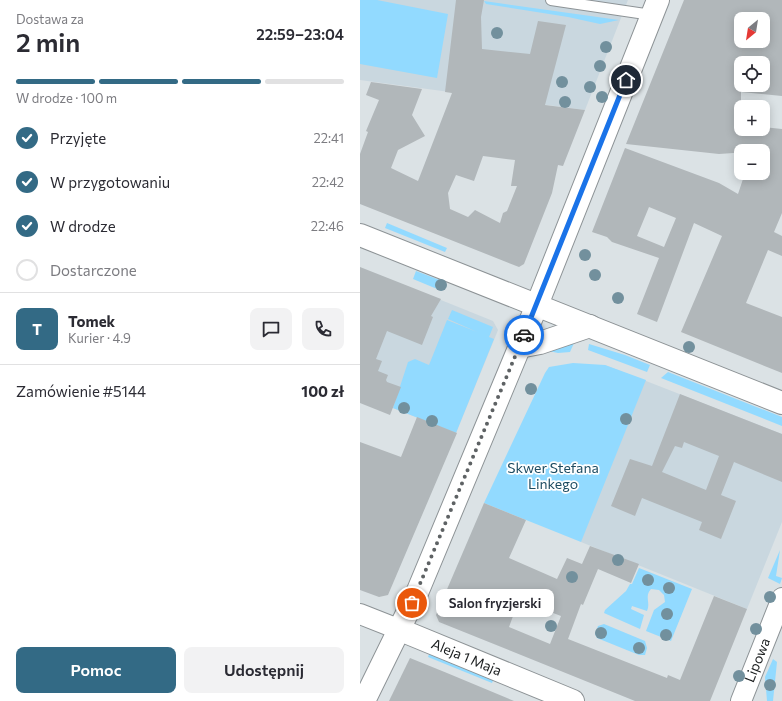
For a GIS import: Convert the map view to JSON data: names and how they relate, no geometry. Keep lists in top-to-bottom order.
{
  "streets": {
    "street": ["Aleja 1 Maja", "Lipowa"]
  },
  "parks": ["Skwer Stefana Linkego"],
  "places": ["Salon fryzjerski"],
  "north": "bottom left",
  "page": {
    "heading": ["2 min", "Dostawa za", "22:59–23:04"],
    "panel": [
      "Tomek",
      "Kurier · 4.9",
      "Zamówienie #5144",
      "100 zł"
    ],
    "map_buttons": ["+", "−"],
    "bar": "W drodze · 100 m",
    "list": [
      ["Przyjęte", "22:41"],
      ["W przygotowaniu", "22:42"],
      ["W drodze", "22:46"],
      "Dostarczone"
    ],
    "round": "T",
    "bubble": "Salon fryzjerski",
    "buttons": ["Pomoc", "Udostępnij"]
  }
}
